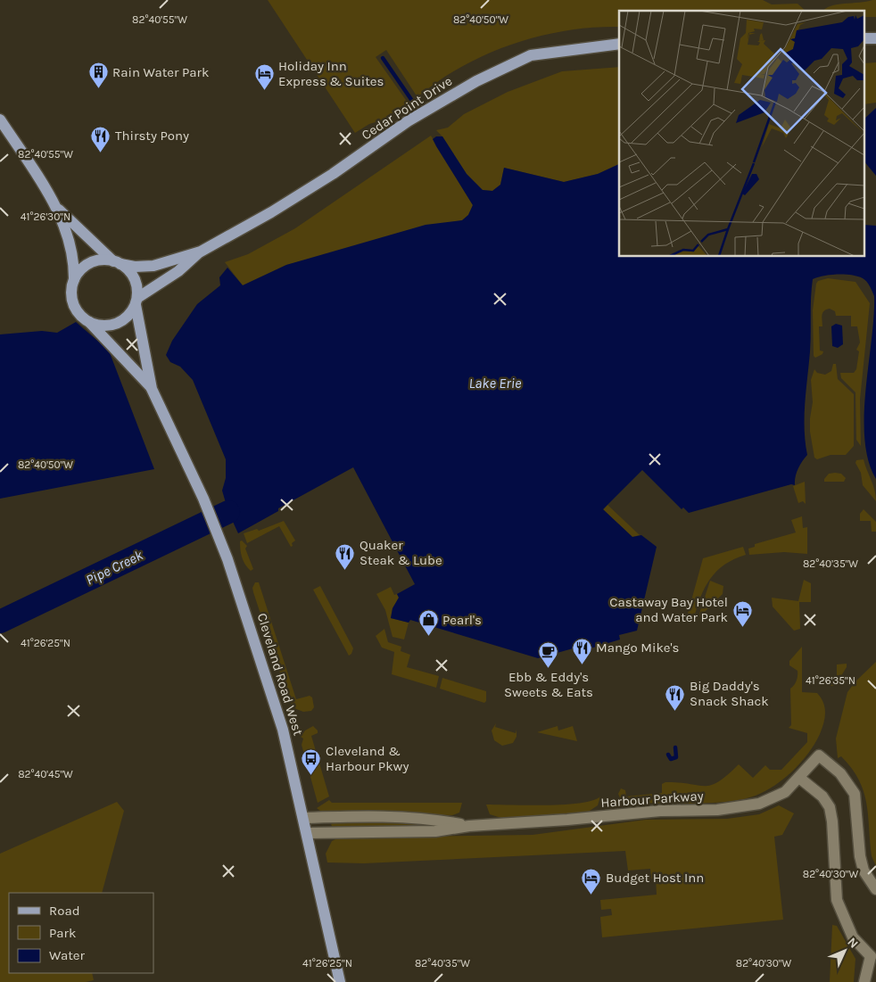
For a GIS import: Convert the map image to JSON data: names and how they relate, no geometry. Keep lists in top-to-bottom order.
{
  "streets": {
    "main road": ["Cedar Point Drive", "Cleveland Road West"],
    "street": ["Harbour Parkway"]
  },
  "crossings": [
    ["Cedar Point Drive", "Cleveland Road West"],
    ["Cleveland Road West", "Harbour Parkway"]
  ],
  "water": ["Lake Erie", "Pipe Creek"],
  "places": {
    "building": ["Rain Water Park"],
    "hotel": ["Holiday Inn Express & Suites", "Castaway Bay Hotel and Water Park", "Budget Host Inn"],
    "restaurant": [
      "Thirsty Pony",
      "Quaker Steak & Lube",
      "Mango Mike's",
      "Big Daddy's Snack Shack"
    ],
    "shop": ["Pearl's"],
    "cafe": ["Ebb & Eddy's Sweets & Eats"],
    "bus stop": ["Cleveland & Harbour Pkwy"]
  },
  "legend": ["Road", "Park", "Water"],
  "north": "top right",
  "coordinates": [
    "82°40'55\"W",
    "82°40'50\"W",
    "41°26'30\"N",
    "82°40'35\"W",
    "41°26'25\"N",
    "41°26'35\"N",
    "82°40'45\"W",
    "82°40'30\"W"
  ]
}
